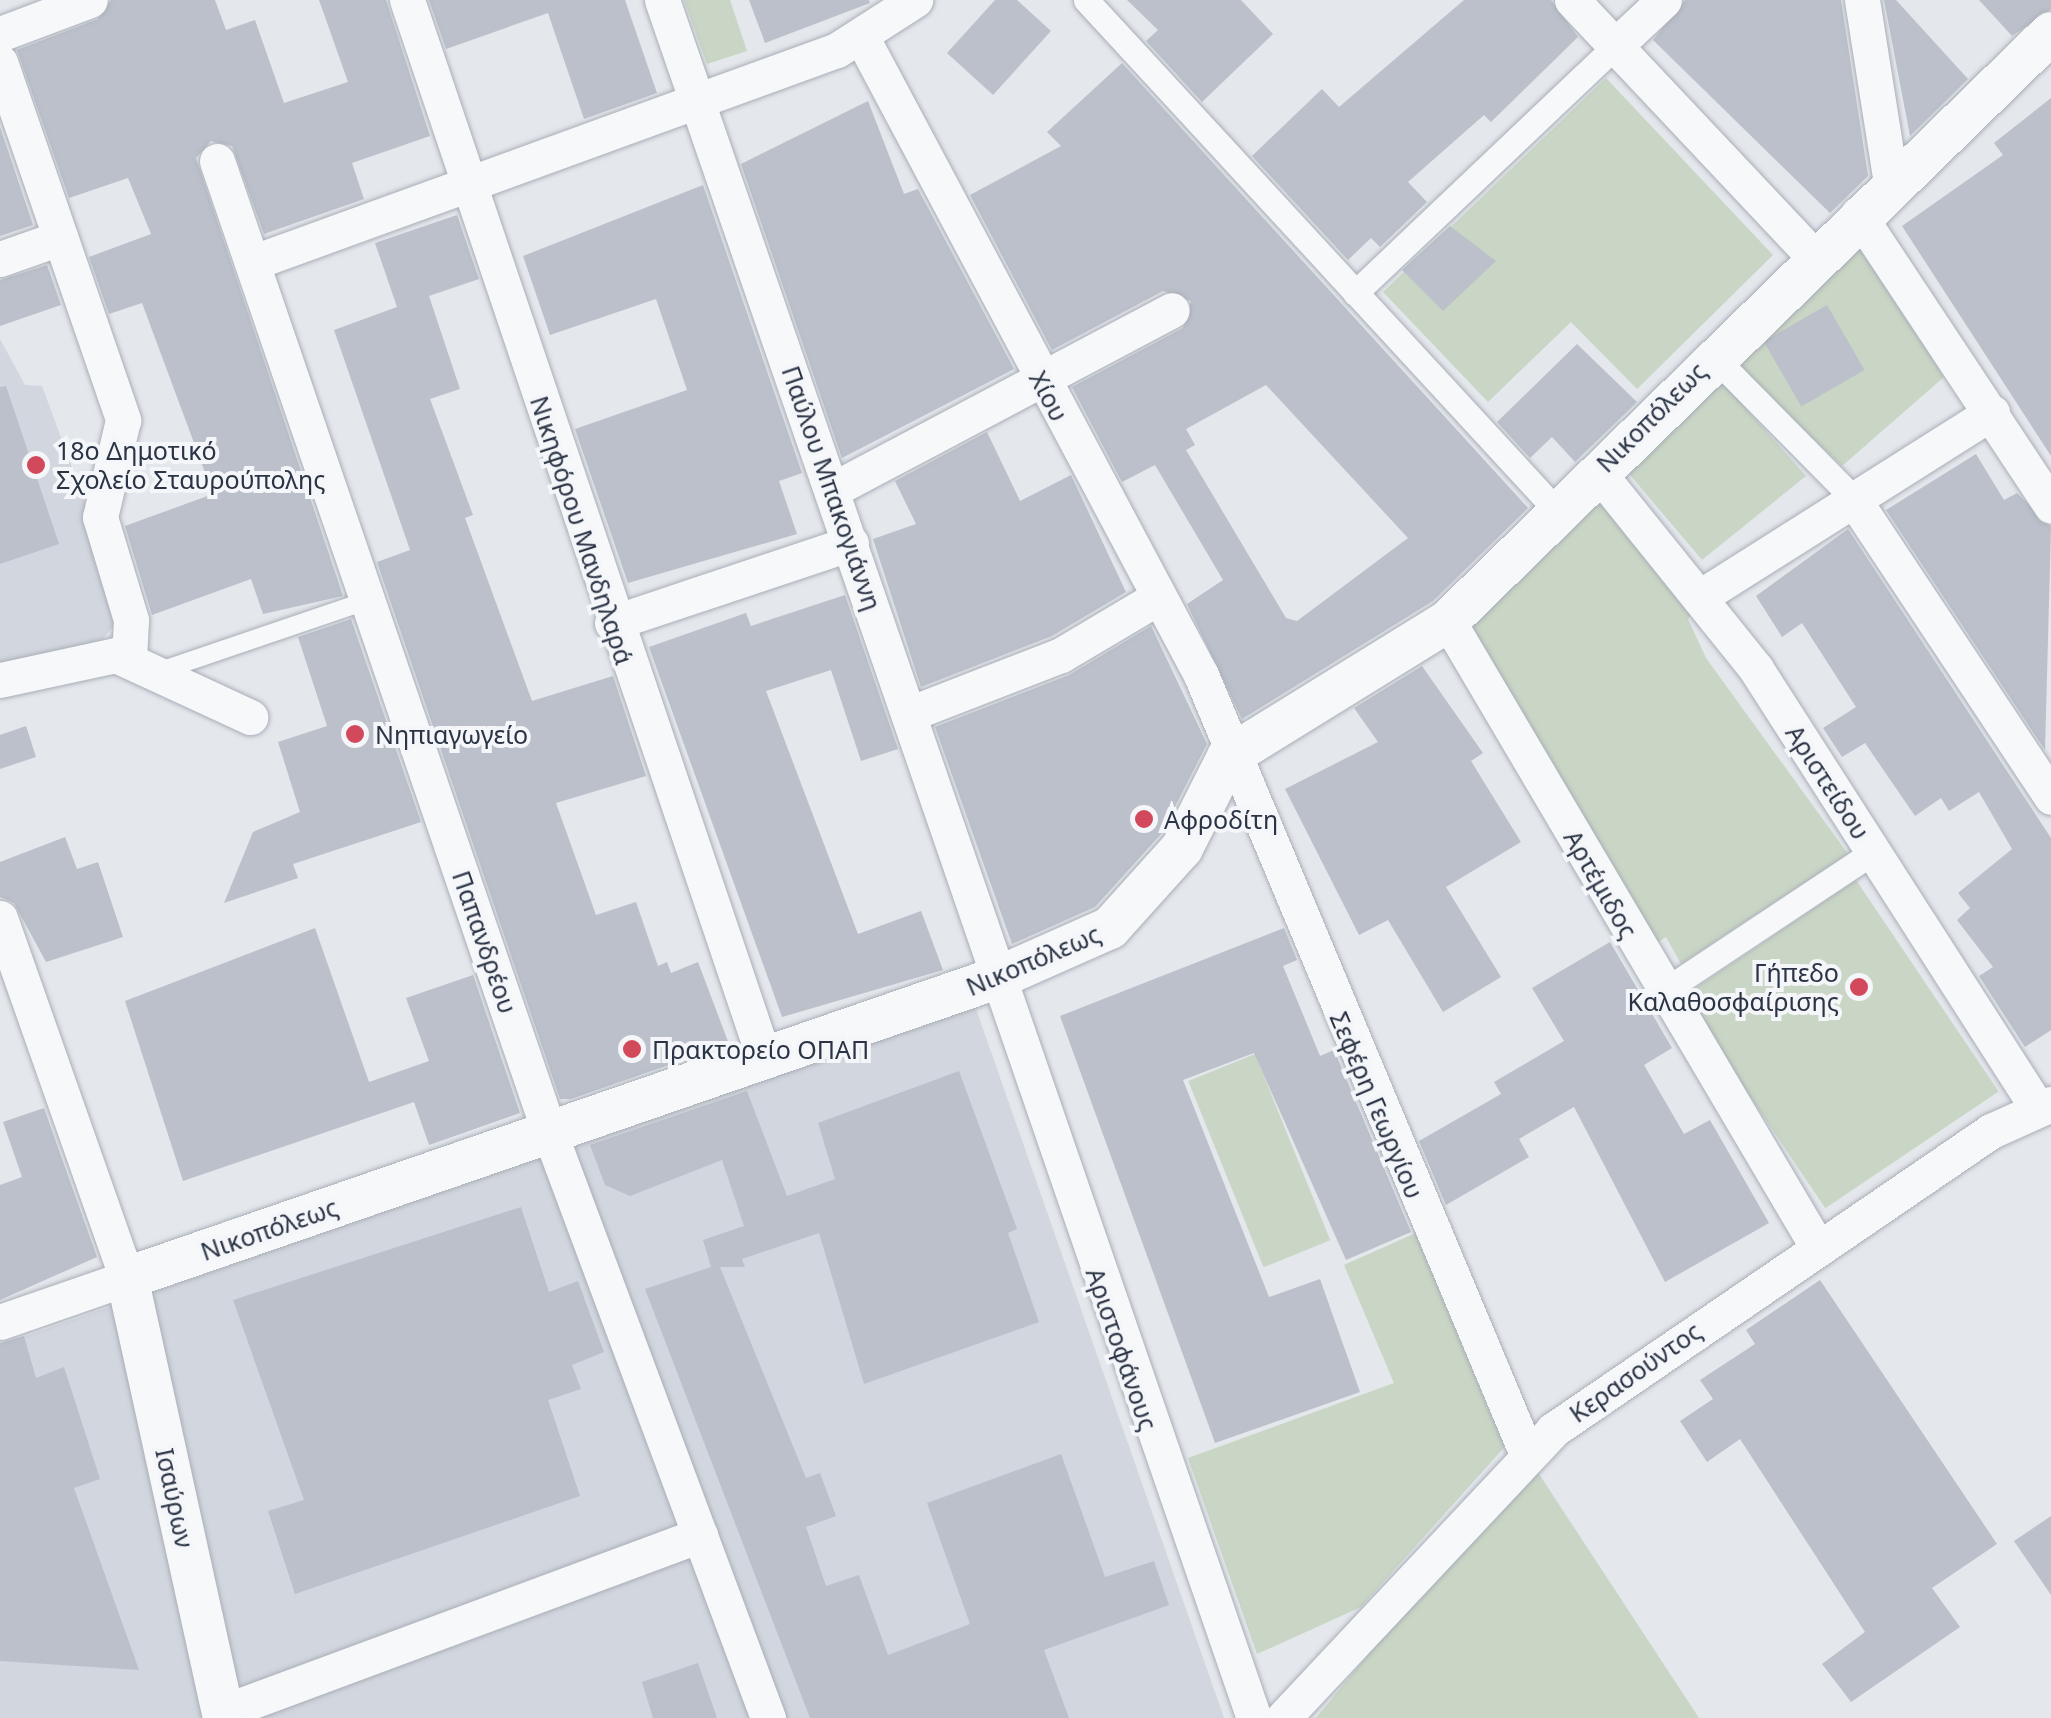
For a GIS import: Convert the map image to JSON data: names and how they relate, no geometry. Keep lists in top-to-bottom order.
{
  "streets": {
    "street": [
      "Χίου",
      "Νικοπόλεως",
      "Παύλου Μπακογιάννη",
      "Νικηφόρου Μανδηλαρά",
      "Αριστείδου",
      "Αρτέμιδος",
      "Παπανδρέου",
      "Σεφέρη Γεωργίου",
      "Αριστοφάνoυς",
      "Κερασούντος",
      "Ισαύρων"
    ]
  },
  "crossings": [
    ["Χίου", "Νικοπόλεως"],
    ["Χίου", "Σεφέρη Γεωργίου"],
    ["Νικοπόλεως", "Παύλου Μπακογιάννη"],
    ["Νικοπόλεως", "Νικηφόρου Μανδηλαρά"],
    ["Νικοπόλεως", "Αριστείδου"],
    ["Νικοπόλεως", "Αρτέμιδος"],
    ["Νικοπόλεως", "Παπανδρέου"],
    ["Νικοπόλεως", "Σεφέρη Γεωργίου"],
    ["Νικοπόλεως", "Αριστοφάνoυς"],
    ["Νικοπόλεως", "Ισαύρων"],
    ["Παύλου Μπακογιάννη", "Αριστοφάνoυς"],
    ["Αριστείδου", "Κερασούντος"],
    ["Αρτέμιδος", "Κερασούντος"],
    ["Σεφέρη Γεωργίου", "Κερασούντος"]
  ],
  "places": [
    "18ο Δημοτικό Σχολείο Σταυρούπολης",
    "Νηπιαγωγείο",
    "Αφροδίτη",
    "Γήπεδο Καλαθοσφαίρισης",
    "Πρακτορείο ΟΠΑΠ"
  ]
}
